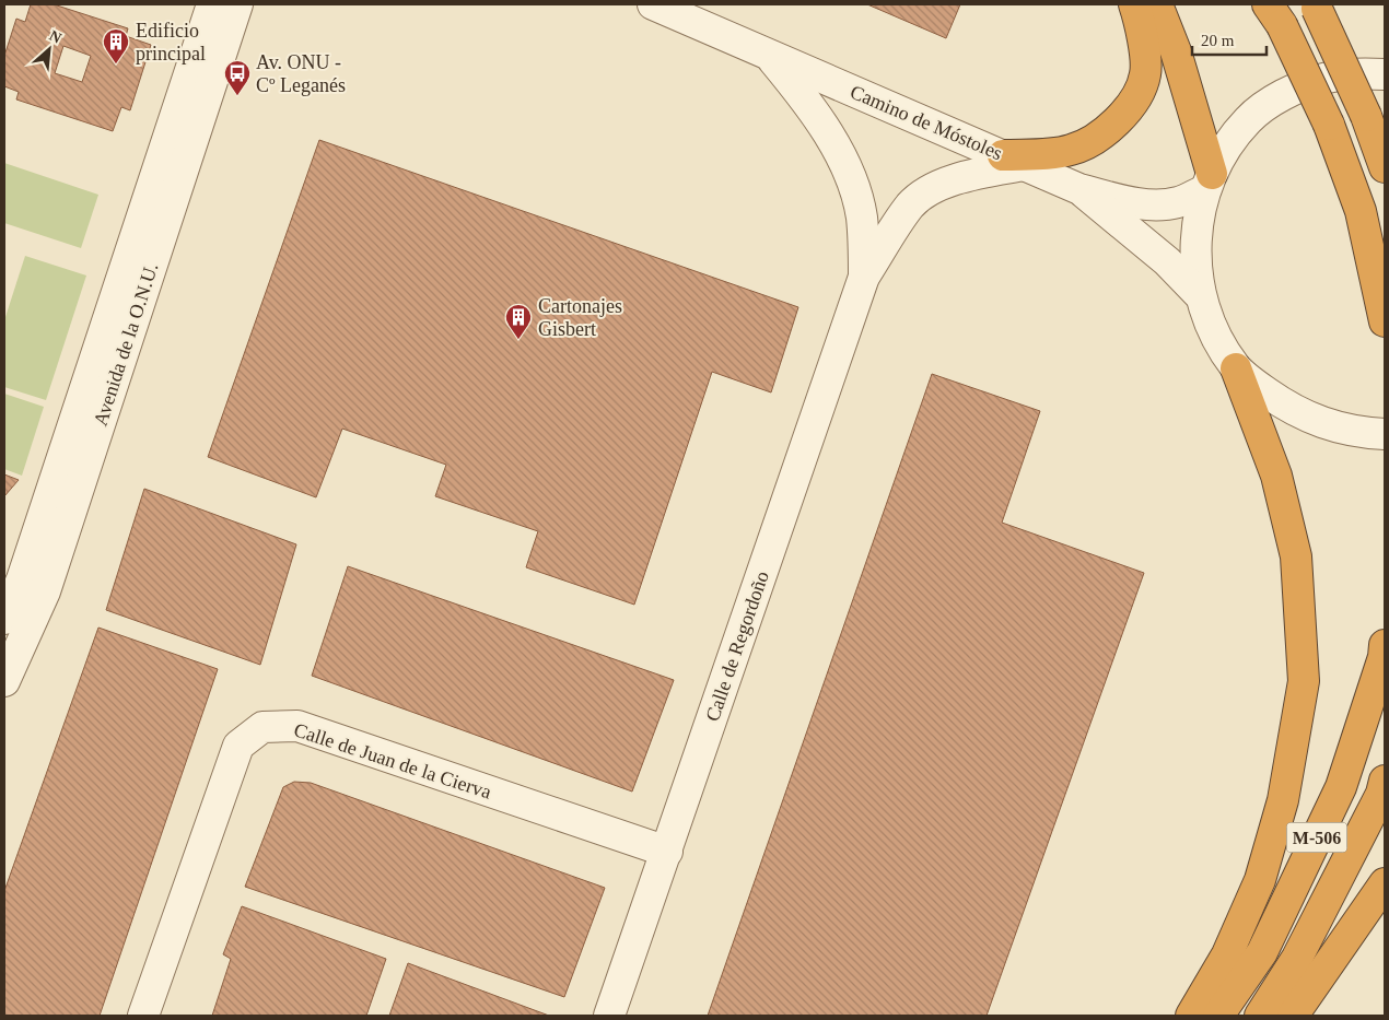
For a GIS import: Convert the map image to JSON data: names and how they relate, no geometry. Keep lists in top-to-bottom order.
{
  "streets": {
    "highway": ["M-506"],
    "street": [
      "Camino de Móstoles",
      "Avenida de la O.N.U.",
      "Calle de Regordoño",
      "Calle de Juan de la Cierva"
    ]
  },
  "crossings": [
    ["Calle de Regordoño", "Calle de Juan de la Cierva"]
  ],
  "places": {
    "building": ["Edificio principal", "Cartonajes Gisbert"],
    "bus stop": ["Av. ONU - Cº Leganés"]
  },
  "scale_bar": "20 m",
  "north": "top right"
}
